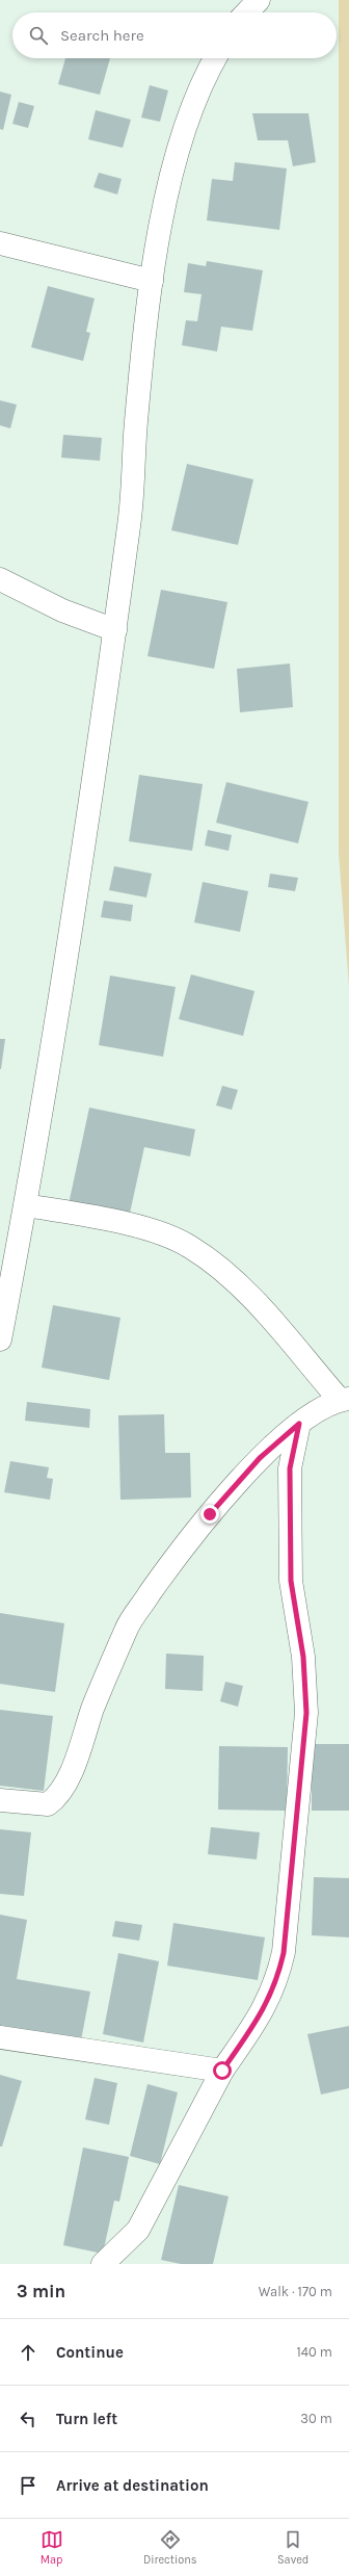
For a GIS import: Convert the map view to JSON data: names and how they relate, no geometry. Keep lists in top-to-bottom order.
{
  "page": {
    "search": "Search here",
    "heading": ["3 min", "Walk · 170 m"],
    "list": [
      ["Continue", "140 m"],
      ["Turn left", "30 m"],
      "Arrive at destination"
    ],
    "nav": ["Map", "Directions", "Saved"]
  }
}
